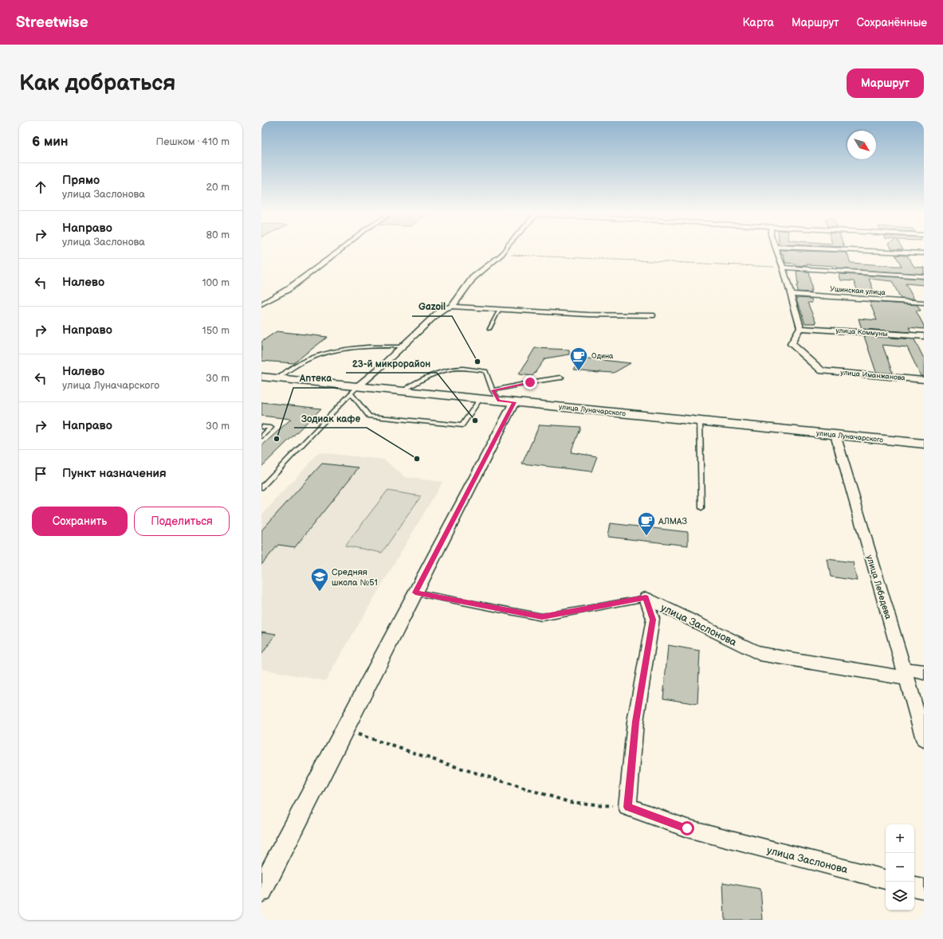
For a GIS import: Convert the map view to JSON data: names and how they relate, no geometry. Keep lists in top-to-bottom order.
{
  "streets": {
    "main road": ["улица Луначарского"],
    "street": [
      "Ушинская улица",
      "улица Коммуны",
      "улица Иманжанова",
      "улица Лебедева",
      "улица Заслонова"
    ]
  },
  "crossings": [
    ["улица Коммуны", "улица Иманжанова"],
    ["улица Луначарского", "улица Лебедева"],
    ["улица Лебедева", "улица Заслонова"]
  ],
  "places": {
    "other": [
      "Gazoil",
      "23-й микрорайон",
      "Аптека",
      "Зодиак кафе"
    ],
    "cafe": ["Одина", "АЛМАЗ"],
    "school or university": ["Средняя школа №51"]
  },
  "north": "bottom right",
  "page": {
    "header": "Streetwise",
    "nav": ["Карта", "Маршрут", "Сохранённые"],
    "buttons": [
      "Маршрут",
      ["Сохранить", "Поделиться"]
    ],
    "title": "Как добраться",
    "heading": ["6 мин", "Пешком · 410 m"],
    "list": [
      ["Прямо", "улица Заслонова", "20 m"],
      ["Направо", "улица Заслонова", "80 m"],
      ["Налево", "100 m"],
      ["Направо", "150 m"],
      ["Налево", "улица Луначарского", "30 m"],
      ["Направо", "30 m"],
      "Пункт назначения"
    ],
    "map_buttons": ["+", "−"]
  }
}
